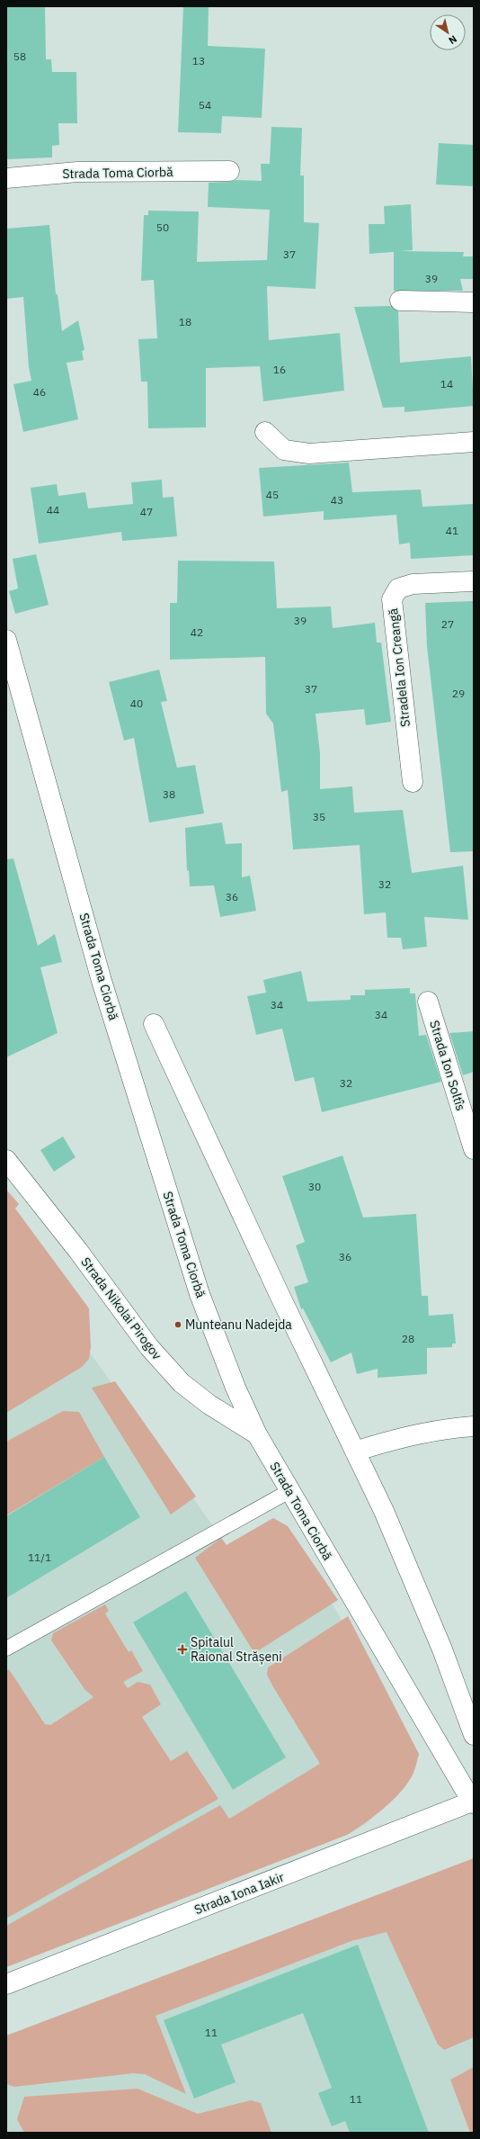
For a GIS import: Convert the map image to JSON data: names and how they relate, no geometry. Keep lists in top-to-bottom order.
{
  "streets": {
    "street": [
      "Strada Toma Ciorbă",
      "Stradela Ion Creangă",
      "Strada Ion Soltîs",
      "Strada Nikolai Pirogov",
      "Strada Iona Iakir"
    ]
  },
  "crossings": [
    ["Strada Toma Ciorbă", "Strada Nikolai Pirogov"],
    ["Strada Toma Ciorbă", "Strada Iona Iakir"]
  ],
  "places": {
    "other": ["Munteanu Nadejda"],
    "health": ["Spitalul Raional Strășeni"]
  },
  "house_numbers": [
    "58",
    "13",
    "54",
    "50",
    "37",
    "39",
    "18",
    "16",
    "14",
    "46",
    "45",
    "43",
    "44",
    "47",
    "41",
    "39",
    "27",
    "42",
    "37",
    "29",
    "40",
    "38",
    "35",
    "32",
    "36",
    "34",
    "34",
    "32",
    "30",
    "36",
    "28",
    "11/1",
    "11",
    "11"
  ],
  "north": "bottom right"
}
